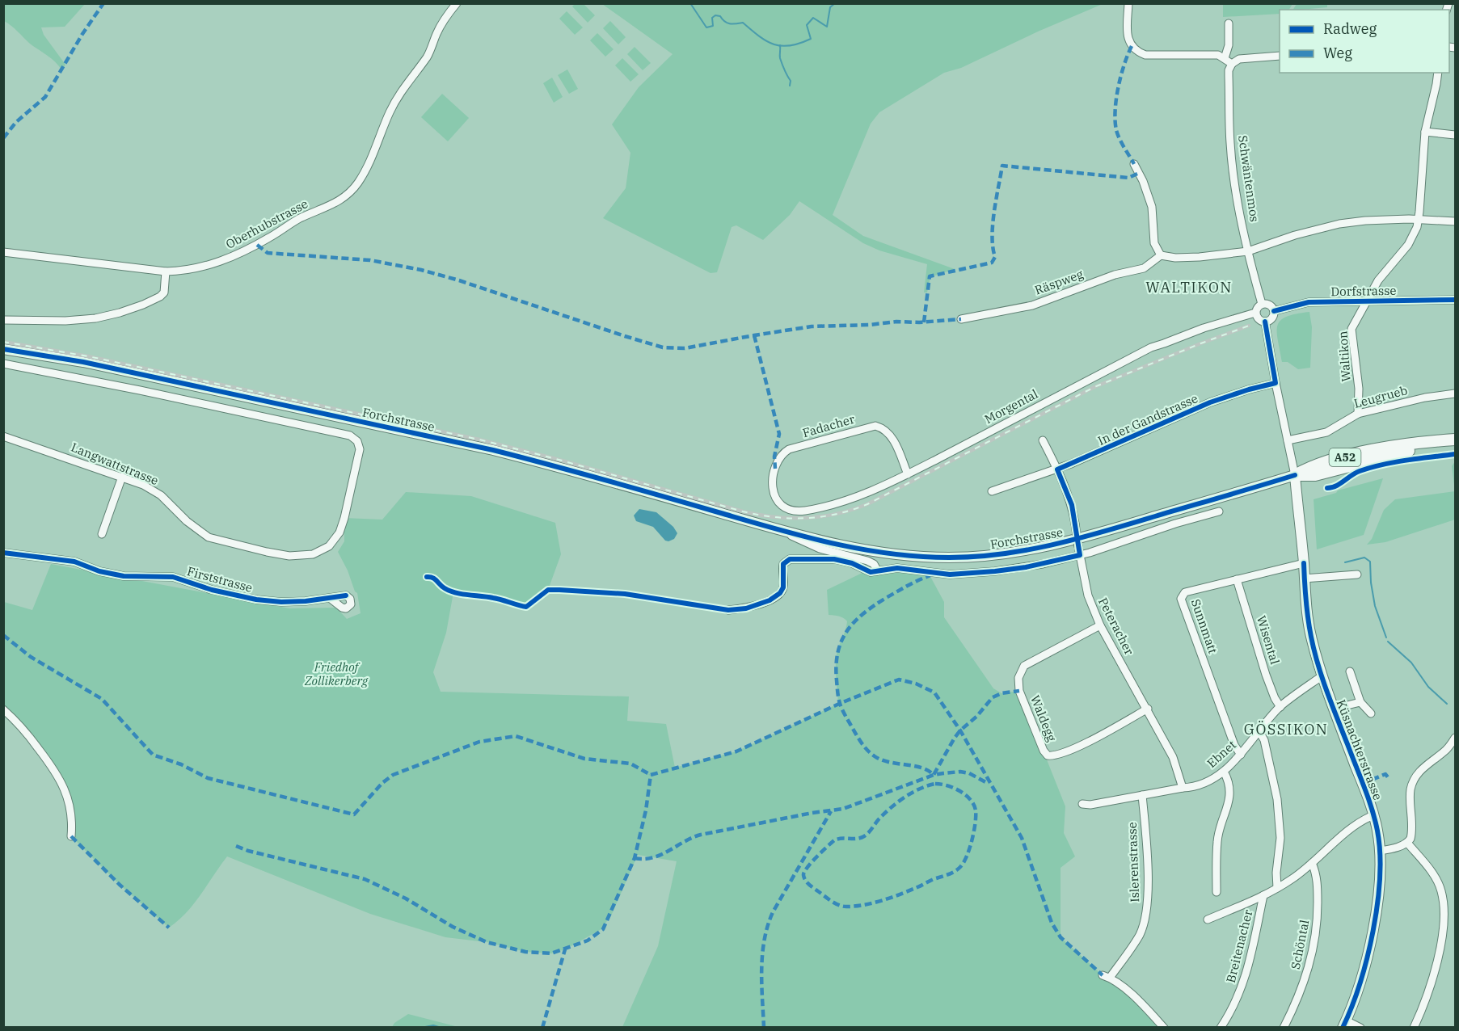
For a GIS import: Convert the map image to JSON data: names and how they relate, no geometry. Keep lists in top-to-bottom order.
{
  "streets": {
    "highway": ["Forchstrasse", "A52"],
    "main road": ["Küsnachterstrasse"],
    "street": [
      "Schwäntenmos",
      "Oberhubstrasse",
      "Räspweg",
      "Dorfstrasse",
      "Waltikon",
      "Leugrueb",
      "Morgental",
      "In der Gandstrasse",
      "Fadacher",
      "Langwattstrasse",
      "Firststrasse",
      "Peteracher",
      "Sunnmatt",
      "Wisental",
      "Waldegg",
      "Ebnet",
      "Islerenstrasse",
      "Schöntal",
      "Breitenacher"
    ]
  },
  "crossings": [
    ["Schwäntenmos", "Dorfstrasse"],
    ["Schwäntenmos", "Morgental"],
    ["Dorfstrasse", "Waltikon"],
    ["Dorfstrasse", "Morgental"],
    ["Waltikon", "Leugrueb"],
    ["Morgental", "Fadacher"],
    ["Forchstrasse", "Küsnachterstrasse"],
    ["In der Gandstrasse", "Peteracher"],
    ["Peteracher", "Waldegg"],
    ["Peteracher", "Ebnet"],
    ["Sunnmatt", "Wisental"],
    ["Sunnmatt", "Küsnachterstrasse"],
    ["Sunnmatt", "Ebnet"],
    ["Wisental", "Ebnet"],
    ["Küsnachterstrasse", "Ebnet"],
    ["Küsnachterstrasse", "Breitenacher"],
    ["Ebnet", "Islerenstrasse"],
    ["Schöntal", "Breitenacher"]
  ],
  "districts": ["WALTIKON", "GÖSSIKON"],
  "parks": ["Friedhof Zollikerberg"],
  "legend": ["Radweg", "Weg"]
}
